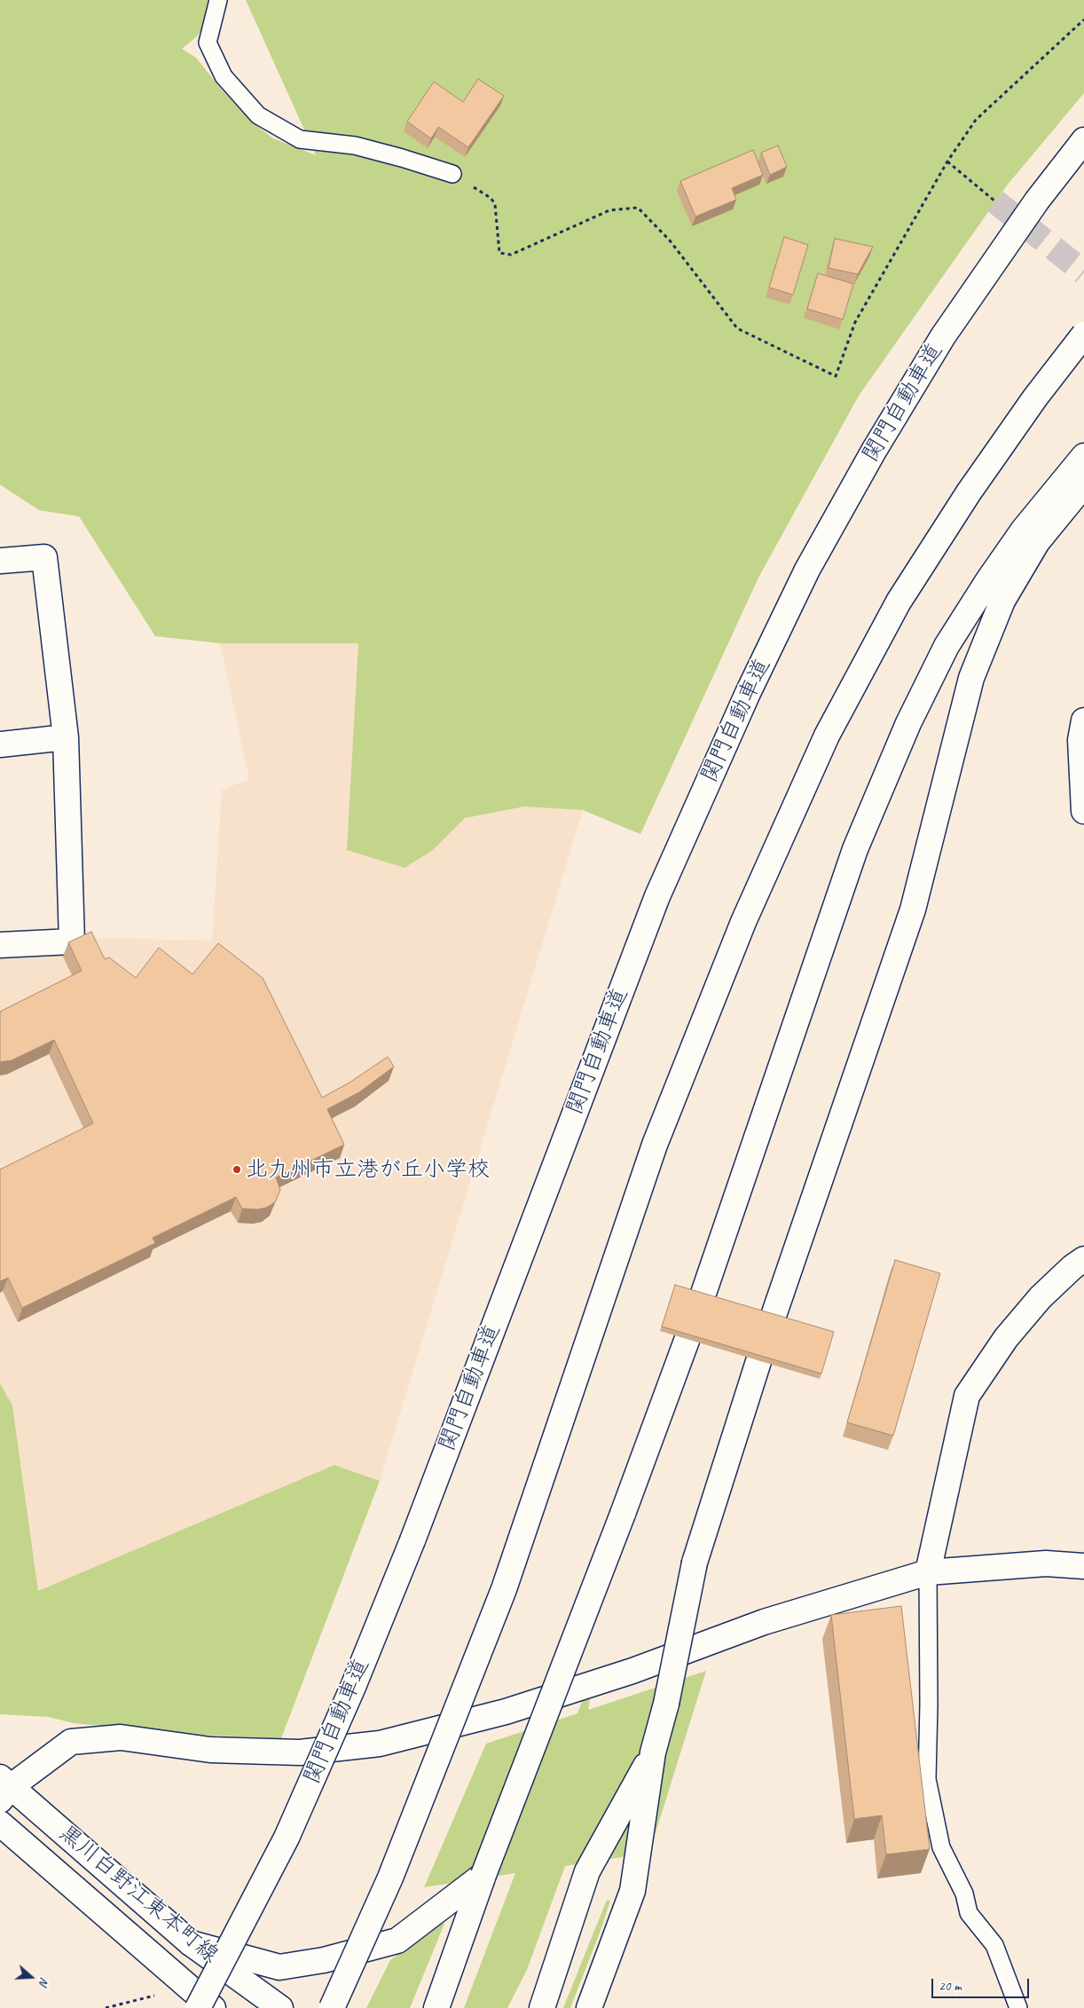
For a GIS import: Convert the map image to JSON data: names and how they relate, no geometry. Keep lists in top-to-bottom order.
{
  "streets": {
    "main road": ["関門自動車道", "黒川白野江東本町線"]
  },
  "places": ["北九州市立港が丘小学校"],
  "scale_bar": "20 m",
  "north": "right"
}
